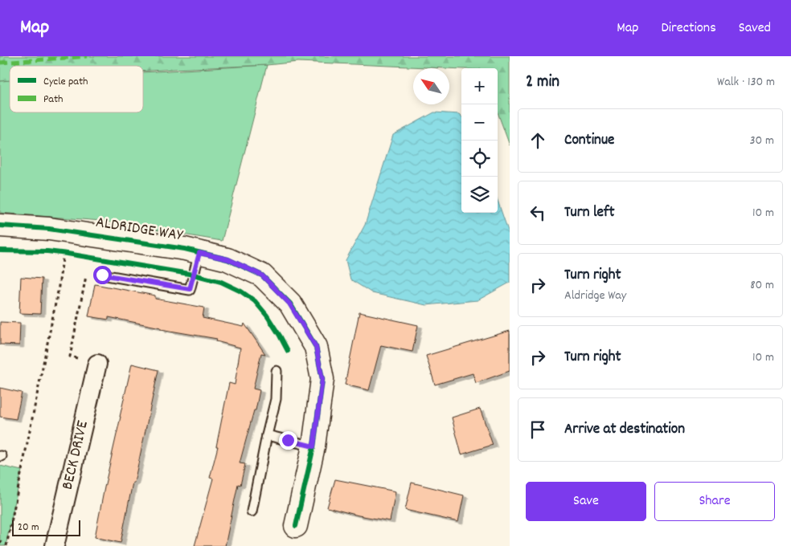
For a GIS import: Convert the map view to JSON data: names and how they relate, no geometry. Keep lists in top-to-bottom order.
{
  "streets": {
    "street": ["ALDRIDGE WAY", "BECK DRIVE"]
  },
  "legend": ["Cycle path", "Path"],
  "scale_bar": "20 m",
  "north": "top left",
  "page": {
    "header": "Map",
    "nav": ["Map", "Directions", "Saved"],
    "heading": ["2 min", "Walk · 130 m"],
    "map_buttons": ["+", "−"],
    "list": [
      ["Continue", "30 m"],
      ["Turn left", "10 m"],
      ["Turn right", "Aldridge Way", "80 m"],
      ["Turn right", "10 m"],
      "Arrive at destination"
    ],
    "buttons": ["Save", "Share"],
    "scale": "20 m"
  }
}
